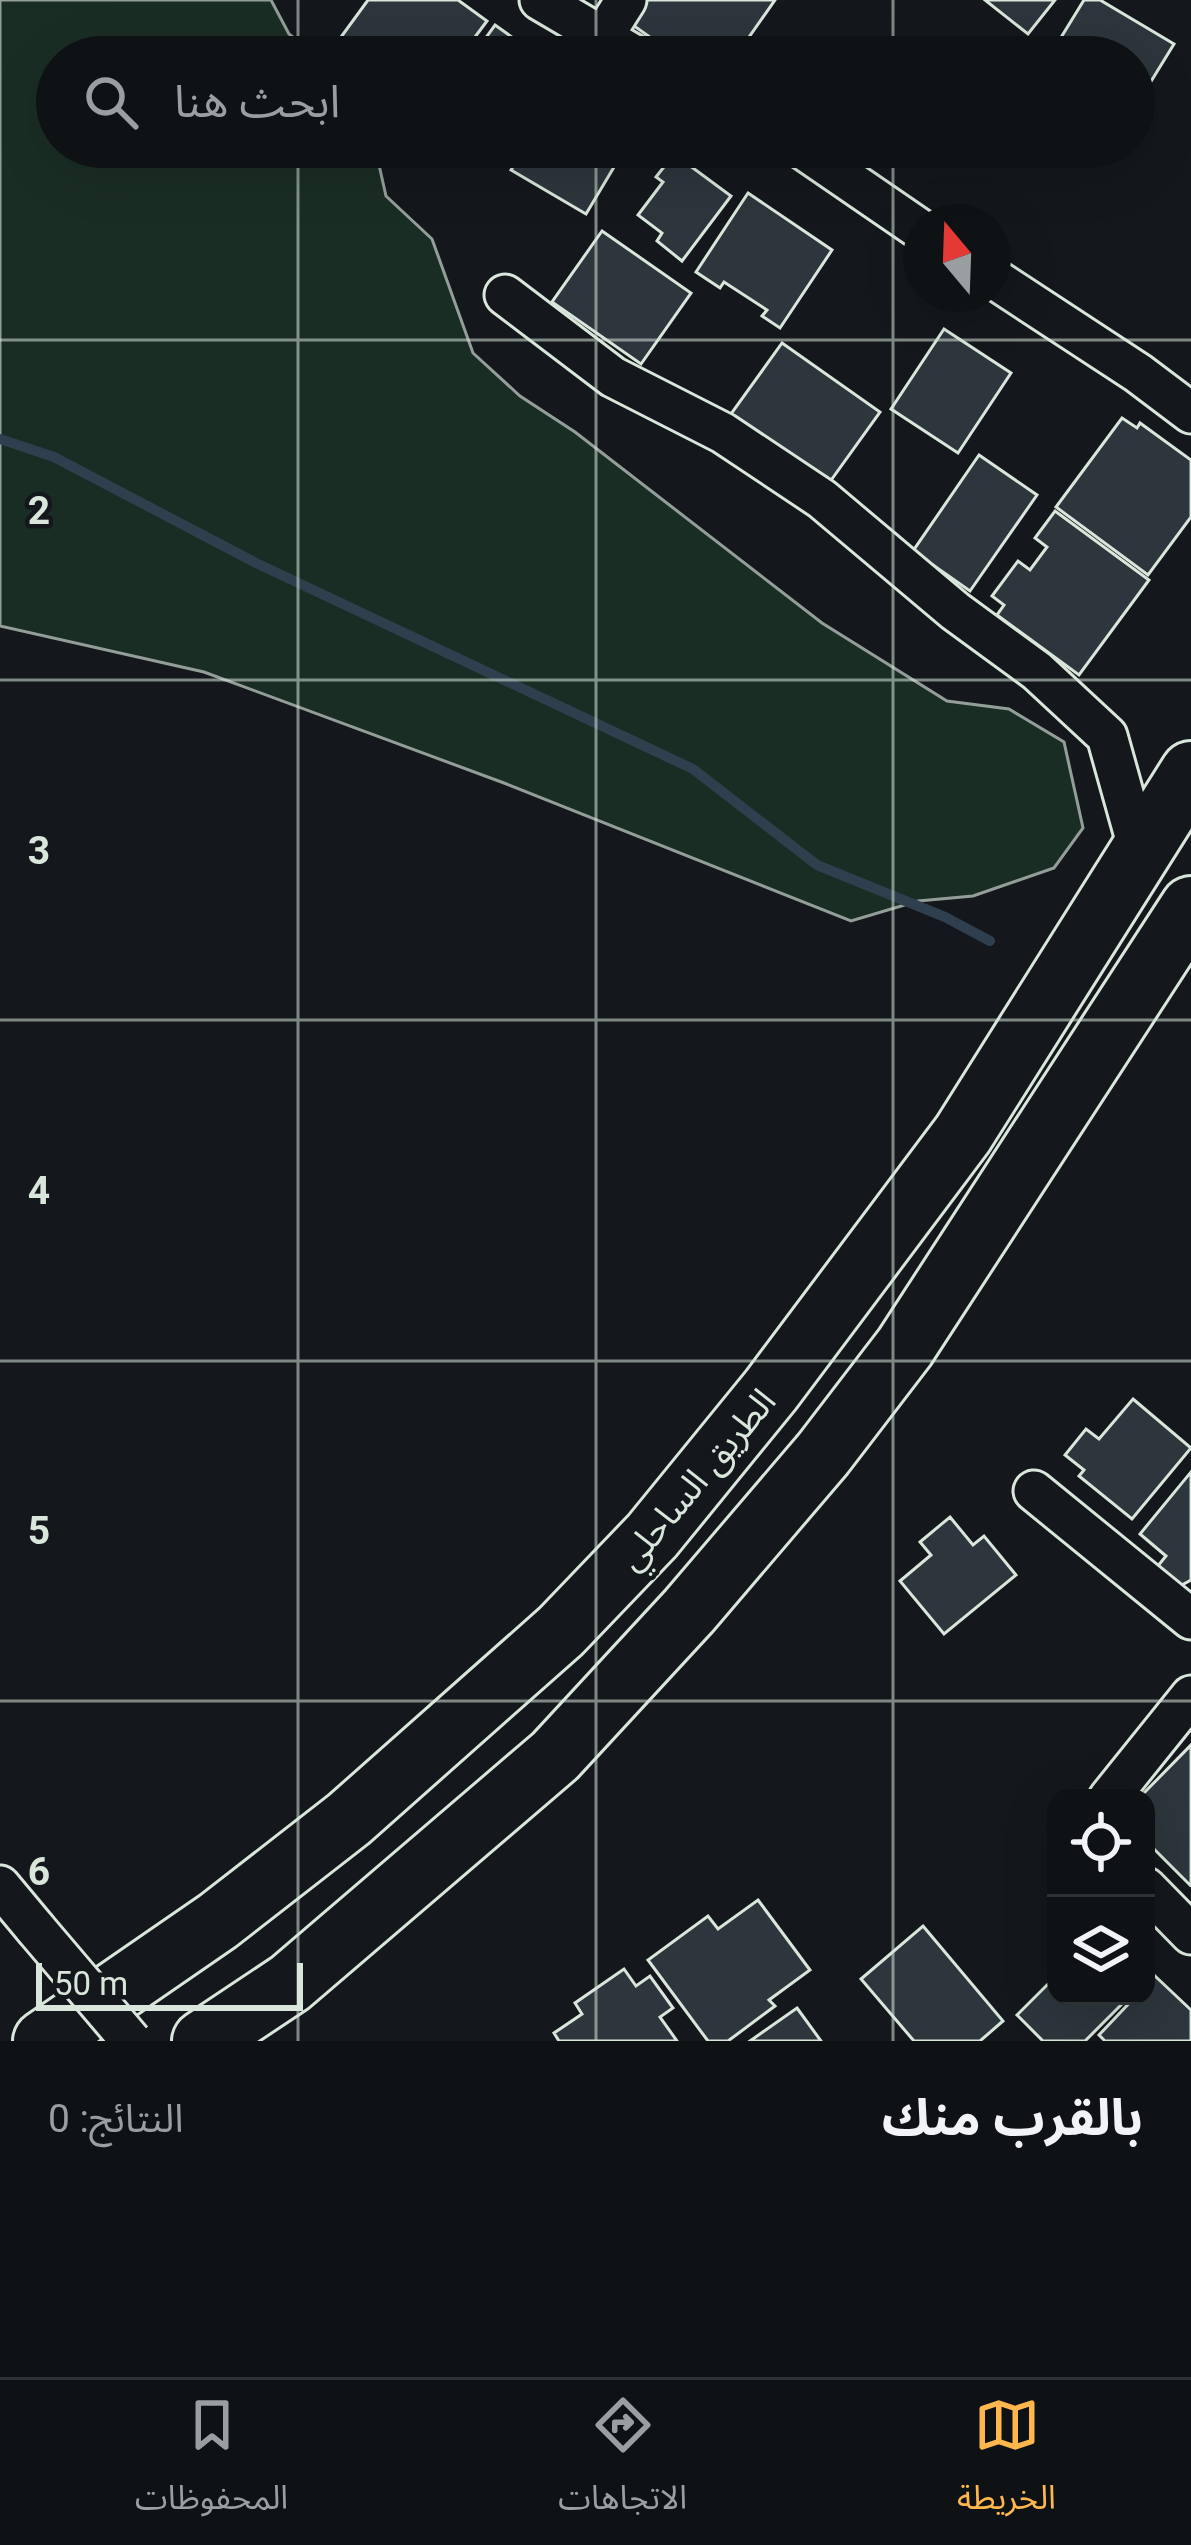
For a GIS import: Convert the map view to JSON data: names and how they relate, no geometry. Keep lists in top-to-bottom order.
{
  "streets": {
    "highway": ["الطريق الساحلي"]
  },
  "scale_bar": "50 m",
  "north": "top",
  "page": {
    "search": "ابحث هنا",
    "scale": "50 m",
    "heading": ["بالقرب منك", "النتائج: 0"],
    "nav": ["الخريطة", "الاتجاهات", "المحفوظات"]
  },
  "grid": {
    "rows": [
      "2",
      "3",
      "4",
      "5",
      "6"
    ]
  }
}
